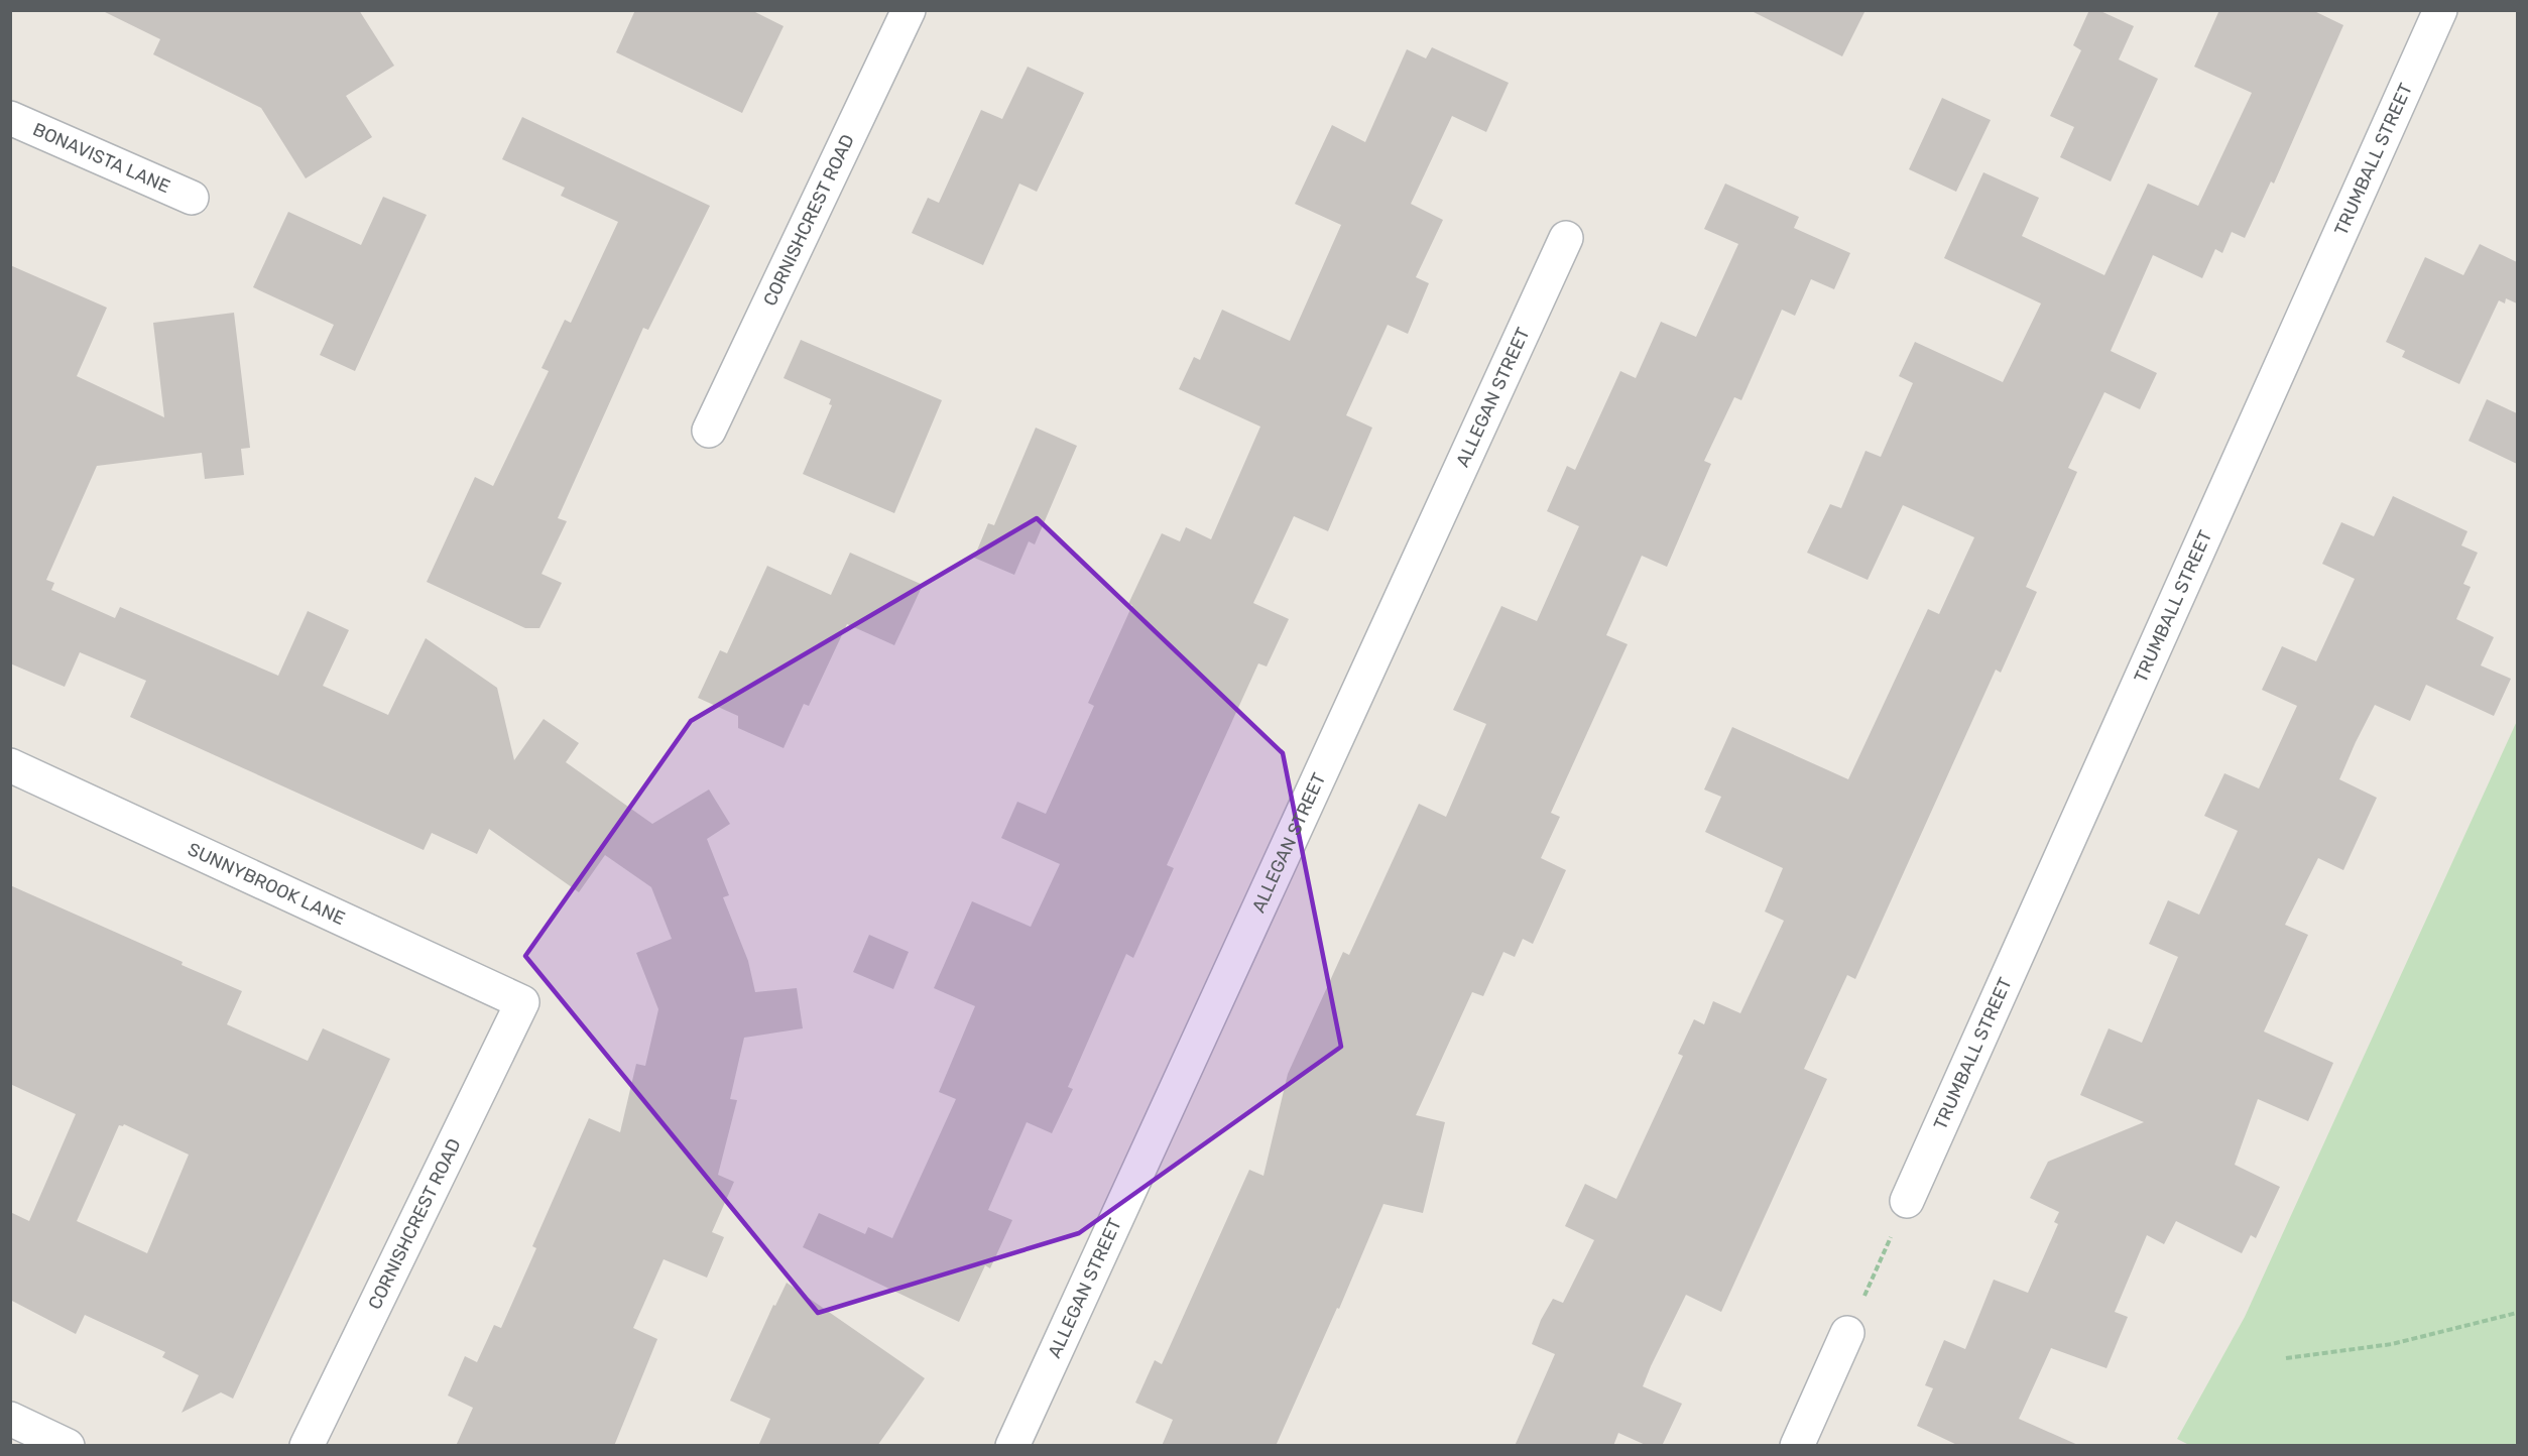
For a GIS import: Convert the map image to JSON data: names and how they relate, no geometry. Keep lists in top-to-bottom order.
{
  "streets": {
    "street": [
      "BONAVISTA LANE",
      "TRUMBALL STREET",
      "CORNISHCREST ROAD",
      "ALLEGAN STREET",
      "SUNNYBROOK LANE"
    ]
  },
  "crossings": [
    ["CORNISHCREST ROAD", "SUNNYBROOK LANE"]
  ]
}
